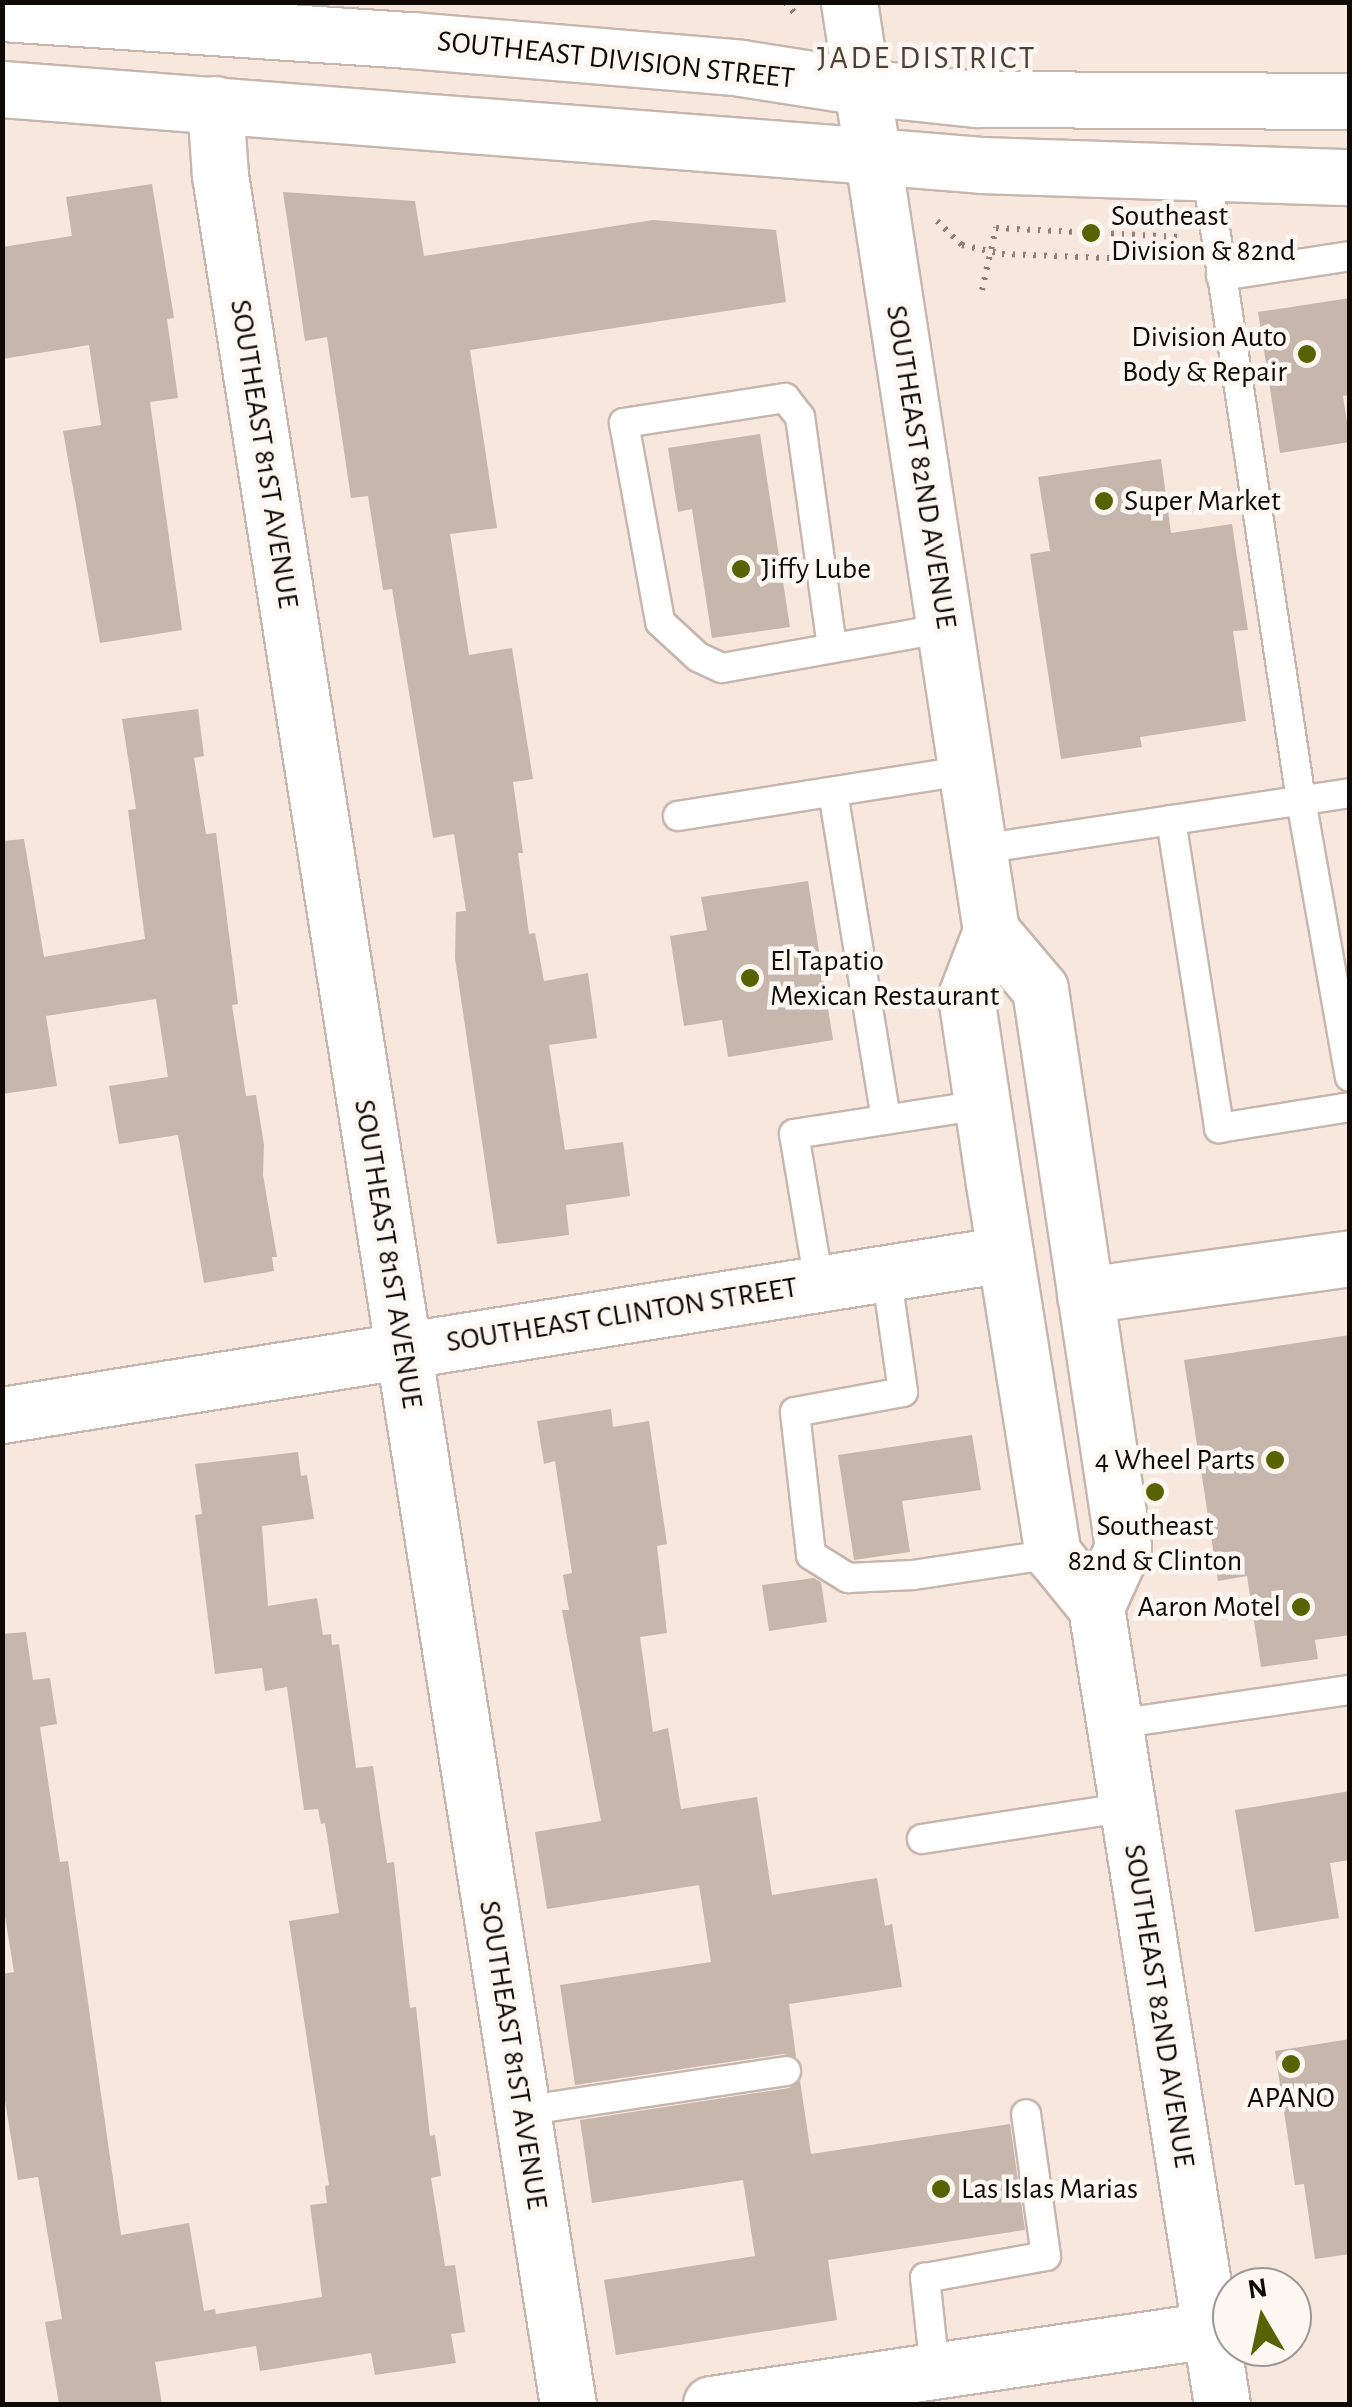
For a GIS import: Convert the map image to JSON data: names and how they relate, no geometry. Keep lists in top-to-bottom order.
{
  "streets": {
    "main road": [
      "SOUTHEAST DIVISION STREET",
      "SOUTHEAST 81ST AVENUE",
      "SOUTHEAST 82ND AVENUE",
      "SOUTHEAST CLINTON STREET"
    ]
  },
  "crossings": [
    ["SOUTHEAST DIVISION STREET", "SOUTHEAST 82ND AVENUE"],
    ["SOUTHEAST 81ST AVENUE", "SOUTHEAST CLINTON STREET"],
    ["SOUTHEAST 82ND AVENUE", "SOUTHEAST CLINTON STREET"]
  ],
  "districts": ["JADE DISTRICT"],
  "places": [
    "Southeast Division & 82nd",
    "Division Auto Body & Repair",
    "Super Market",
    "Jiffy Lube",
    "El Tapatio Mexican Restaurant",
    "4 Wheel Parts",
    "Southeast 82nd & Clinton",
    "Aaron Motel",
    "APANO",
    "Las Islas Marias"
  ],
  "north": "top"
}
